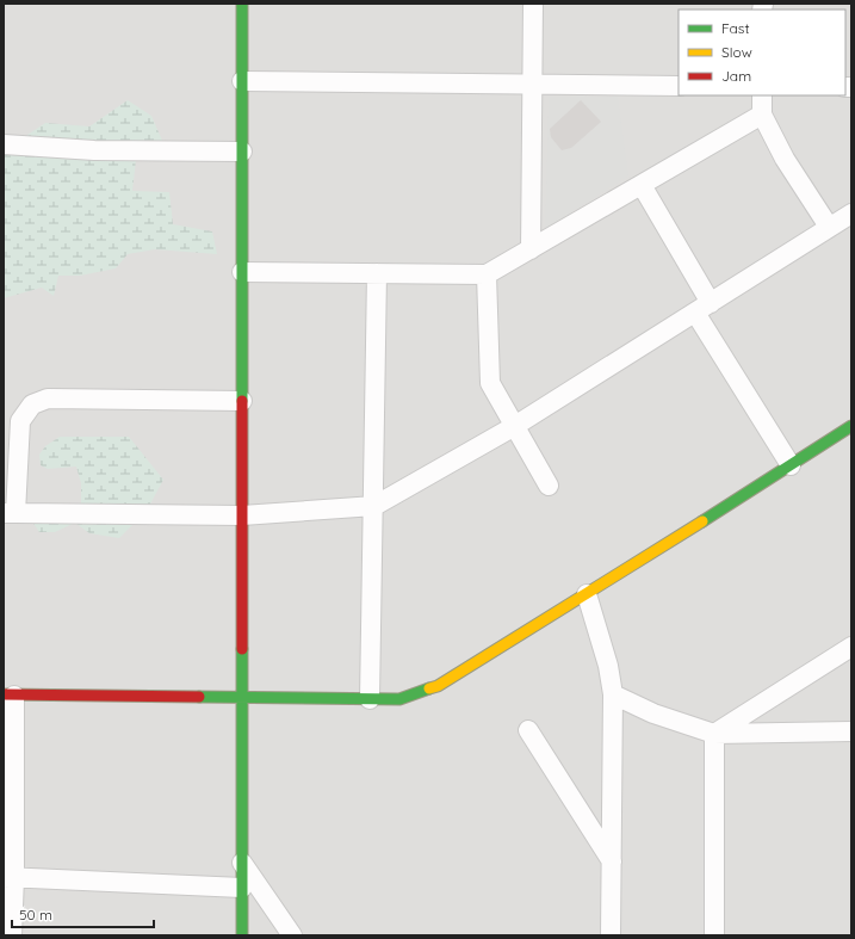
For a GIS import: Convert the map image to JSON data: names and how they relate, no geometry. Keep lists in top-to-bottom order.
{
  "legend": ["Fast", "Slow", "Jam"],
  "scale_bar": "50 m"
}
